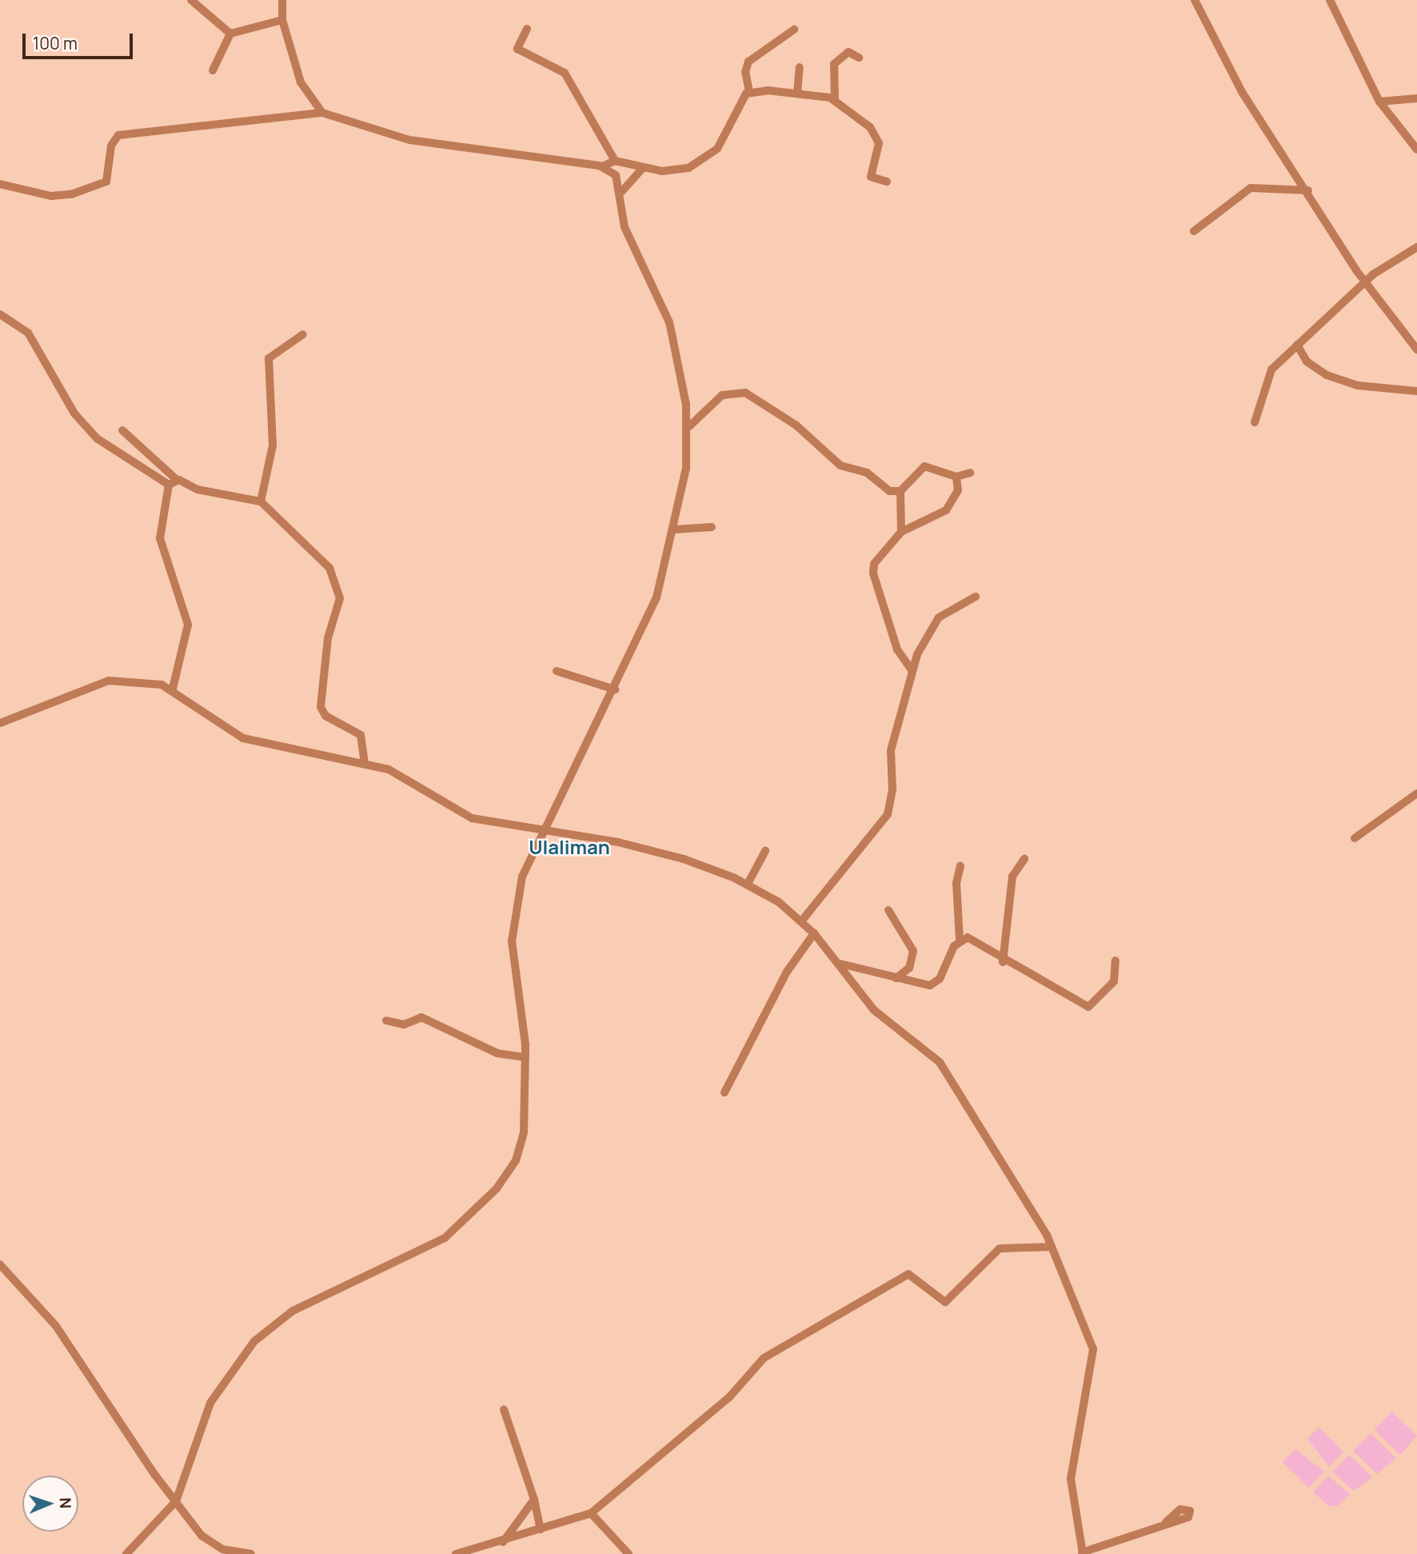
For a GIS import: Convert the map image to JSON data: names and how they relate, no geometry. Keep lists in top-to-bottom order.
{
  "districts": ["Ulaliman"],
  "scale_bar": "100 m",
  "north": "right"
}
